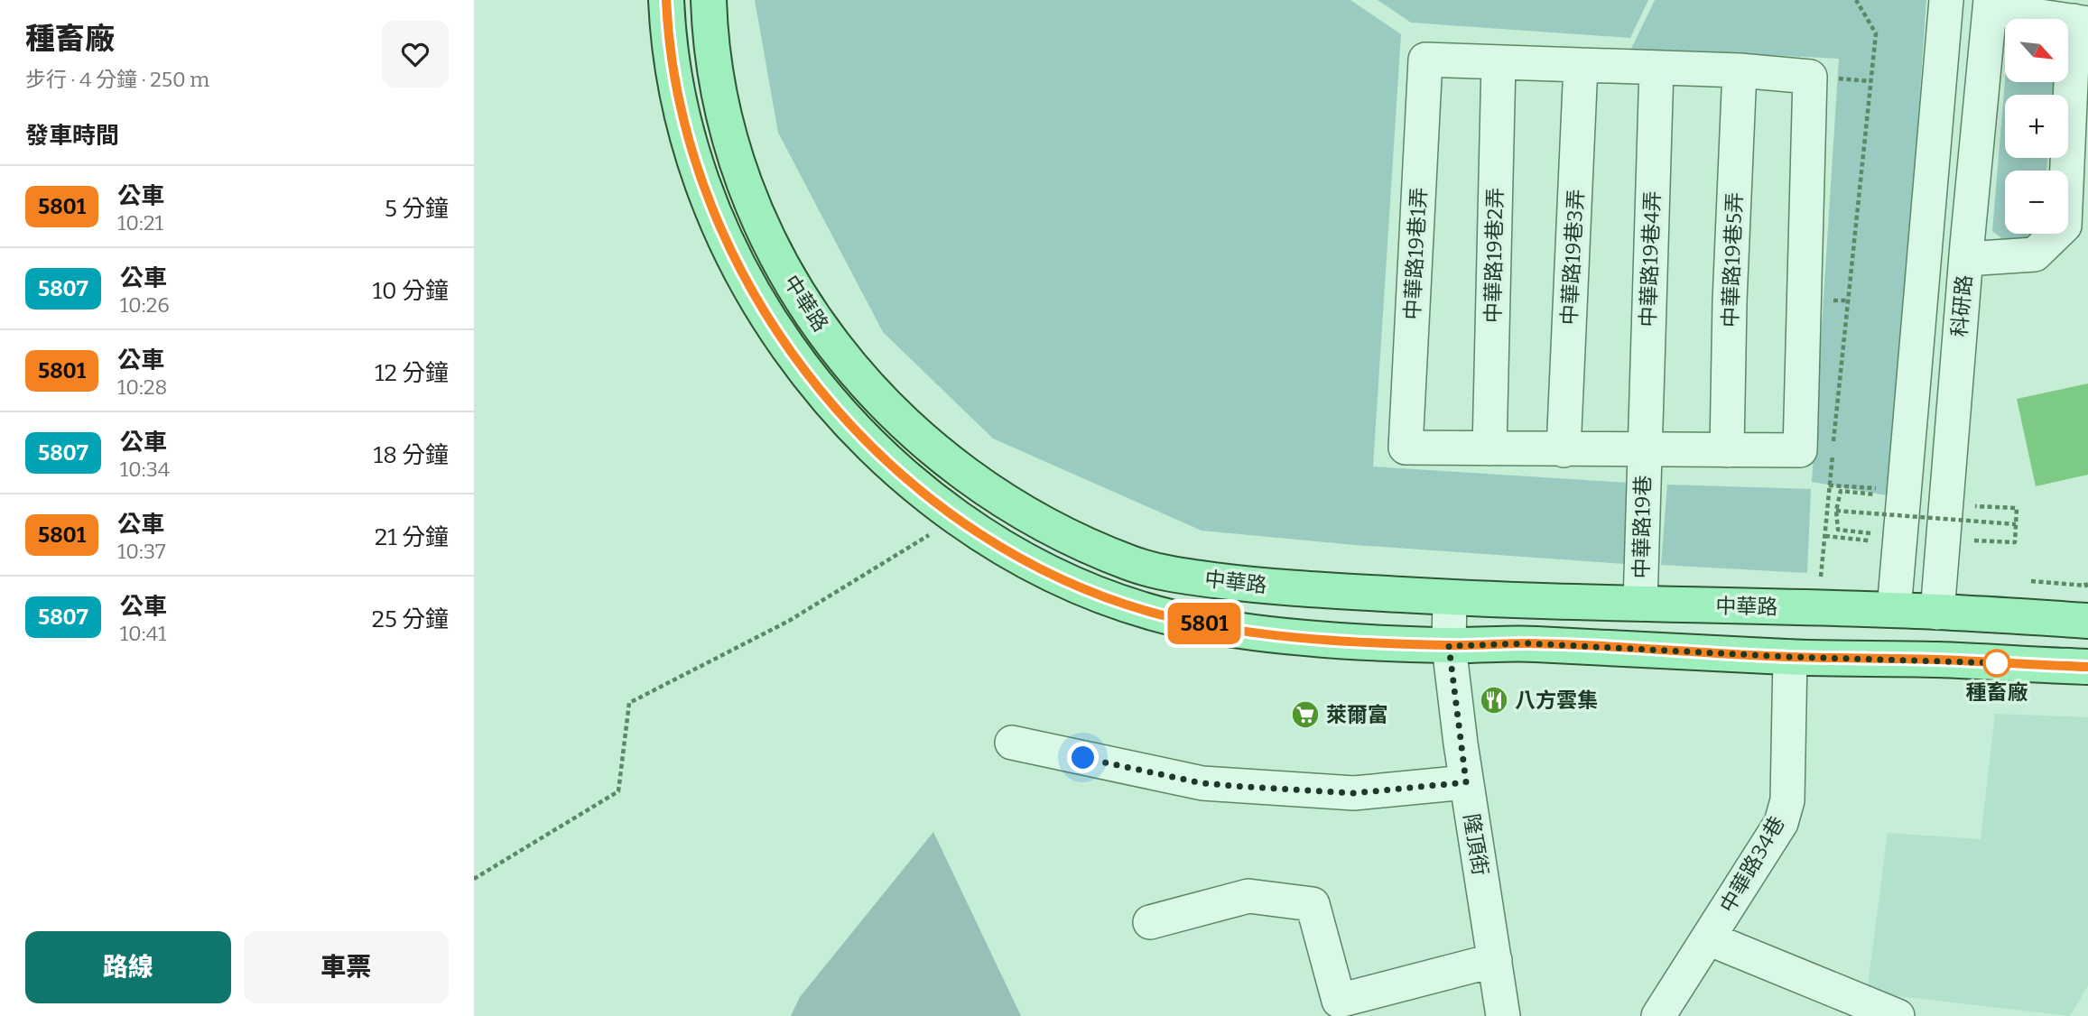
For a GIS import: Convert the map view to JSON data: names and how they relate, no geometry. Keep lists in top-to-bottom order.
{
  "streets": {
    "main road": ["中華路"],
    "street": [
      "中華路19巷1弄",
      "中華路19巷2弄",
      "中華路19巷3弄",
      "中華路19巷4弄",
      "中華路19巷5弄",
      "科研路",
      "中華路19巷",
      "隆頂街",
      "中華路34巷"
    ]
  },
  "crossings": [
    ["中華路19巷1弄", "中華路19巷2弄"],
    ["中華路19巷4弄", "中華路19巷"],
    ["中華路", "科研路"],
    ["中華路", "中華路19巷"],
    ["中華路", "隆頂街"],
    ["中華路", "中華路34巷"]
  ],
  "places": {
    "other": ["種畜廠"],
    "restaurant": ["八方雲集"],
    "supermarket": ["萊爾富"]
  },
  "lines": ["bus line 5801"],
  "north": "bottom right",
  "page": {
    "heading": [
      ["種畜廠", "步行 · 4 分鐘 · 250 m"],
      "發車時間"
    ],
    "on_map": "5801",
    "map_buttons": ["+", "−"],
    "list": [
      {
        "mark": "5801",
        "name": "公車",
        "note": "10:21",
        "value": "5 分鐘"
      },
      {
        "mark": "5807",
        "name": "公車",
        "note": "10:26",
        "value": "10 分鐘"
      },
      {
        "mark": "5801",
        "name": "公車",
        "note": "10:28",
        "value": "12 分鐘"
      },
      {
        "mark": "5807",
        "name": "公車",
        "note": "10:34",
        "value": "18 分鐘"
      },
      {
        "mark": "5801",
        "name": "公車",
        "note": "10:37",
        "value": "21 分鐘"
      },
      {
        "mark": "5807",
        "name": "公車",
        "note": "10:41",
        "value": "25 分鐘"
      }
    ],
    "buttons": ["路線", "車票"]
  }
}
